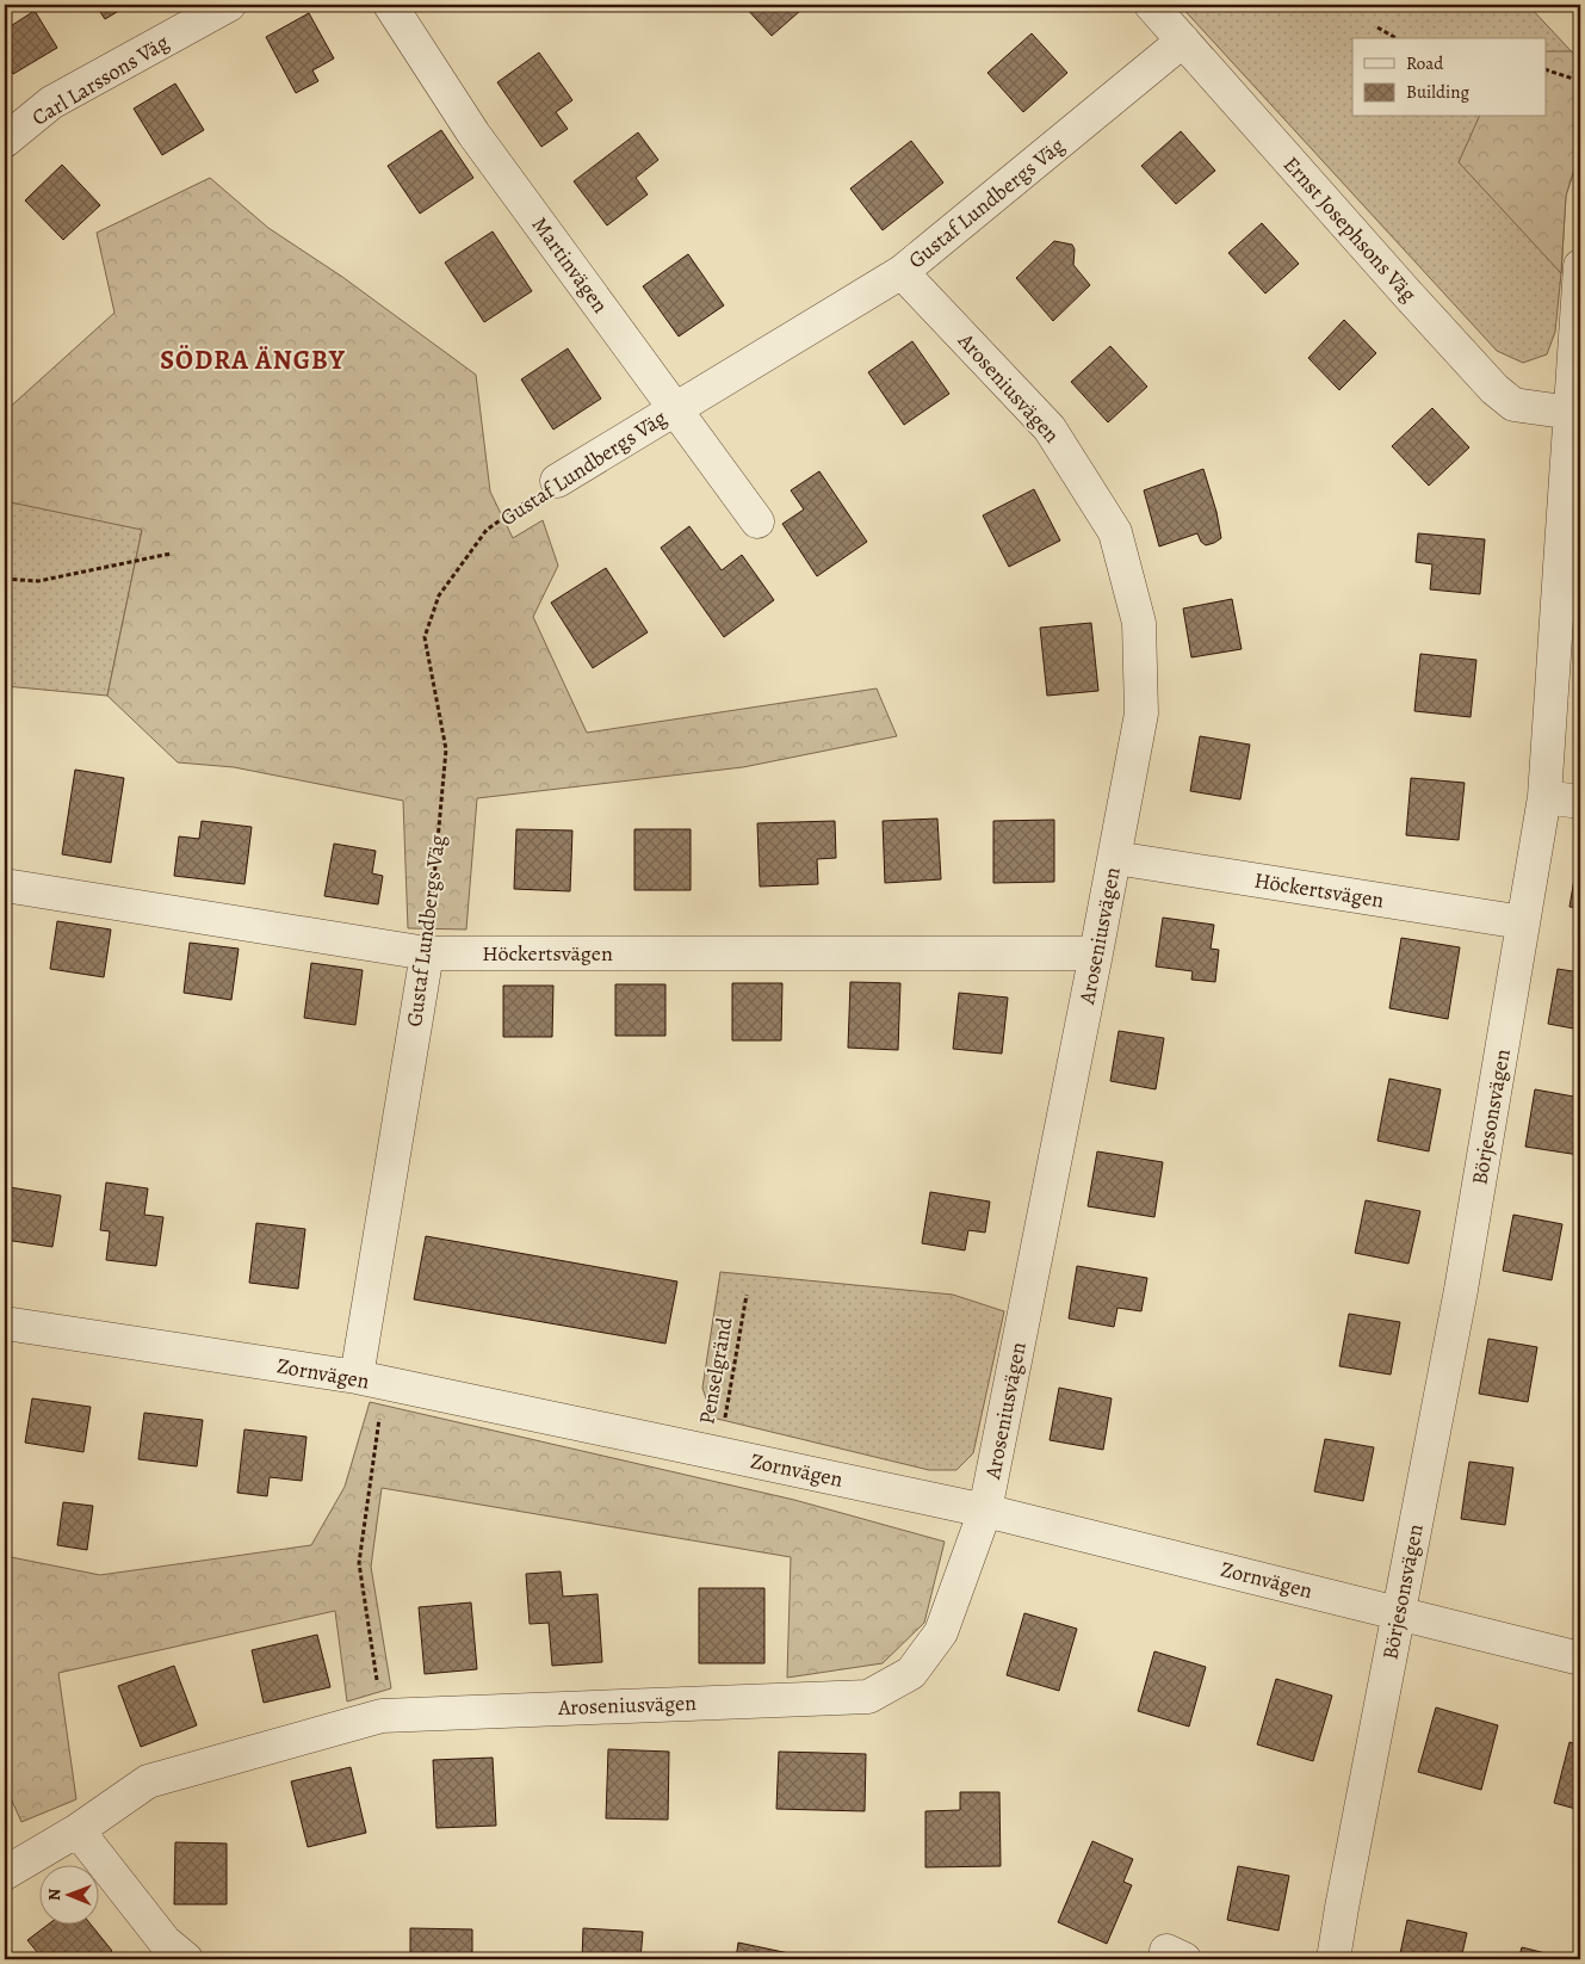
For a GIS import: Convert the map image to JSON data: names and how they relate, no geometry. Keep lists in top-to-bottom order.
{
  "streets": {
    "street": [
      "Carl Larssons Väg",
      "Gustaf Lundbergs Väg",
      "Ernst Josephsons Väg",
      "Martinvägen",
      "Aroseniusvägen",
      "Höckertsvägen",
      "Börjesonsvägen",
      "Zornvägen"
    ],
    "path": ["Penselgränd"]
  },
  "crossings": [
    ["Gustaf Lundbergs Väg", "Ernst Josephsons Väg"],
    ["Gustaf Lundbergs Väg", "Martinvägen"],
    ["Gustaf Lundbergs Väg", "Aroseniusvägen"],
    ["Gustaf Lundbergs Väg", "Höckertsvägen"],
    ["Gustaf Lundbergs Väg", "Zornvägen"],
    ["Ernst Josephsons Väg", "Börjesonsvägen"],
    ["Aroseniusvägen", "Höckertsvägen"],
    ["Aroseniusvägen", "Zornvägen"],
    ["Höckertsvägen", "Börjesonsvägen"],
    ["Börjesonsvägen", "Zornvägen"],
    ["Penselgränd", "Zornvägen"]
  ],
  "districts": ["SÖDRA ÄNGBY"],
  "legend": ["Road", "Building"],
  "north": "left"
}
